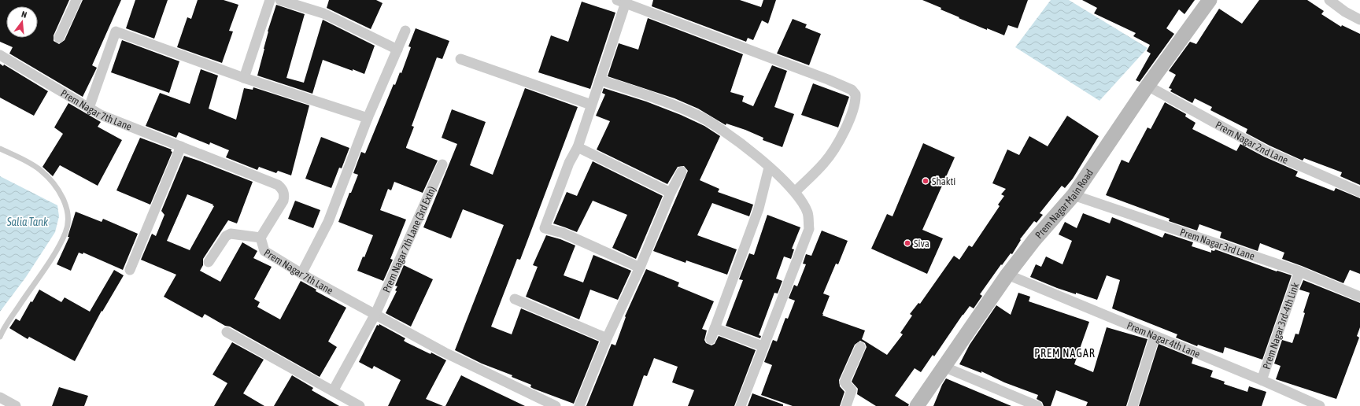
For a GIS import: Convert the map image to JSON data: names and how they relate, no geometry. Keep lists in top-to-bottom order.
{
  "streets": {
    "street": [
      "Prem Nagar 7th Lane",
      "Prem Nagar 2nd Lane",
      "Prem Nagar Main Road",
      "Prem Nagar 7th Lane (3rd Extn)",
      "Prem Nagar 3rd Lane",
      "Prem Nagar 3rd-4th Link",
      "Prem Nagar 4th Lane"
    ]
  },
  "crossings": [
    ["Prem Nagar 7th Lane", "Prem Nagar 7th Lane (3rd Extn)"],
    ["Prem Nagar 2nd Lane", "Prem Nagar Main Road"],
    ["Prem Nagar Main Road", "Prem Nagar 3rd Lane"],
    ["Prem Nagar Main Road", "Prem Nagar 4th Lane"],
    ["Prem Nagar 3rd Lane", "Prem Nagar 3rd-4th Link"],
    ["Prem Nagar 3rd-4th Link", "Prem Nagar 4th Lane"]
  ],
  "districts": ["PREM NAGAR"],
  "water": ["Salia Tank"],
  "places": ["Shakti", "Siva"],
  "north": "top"
}
